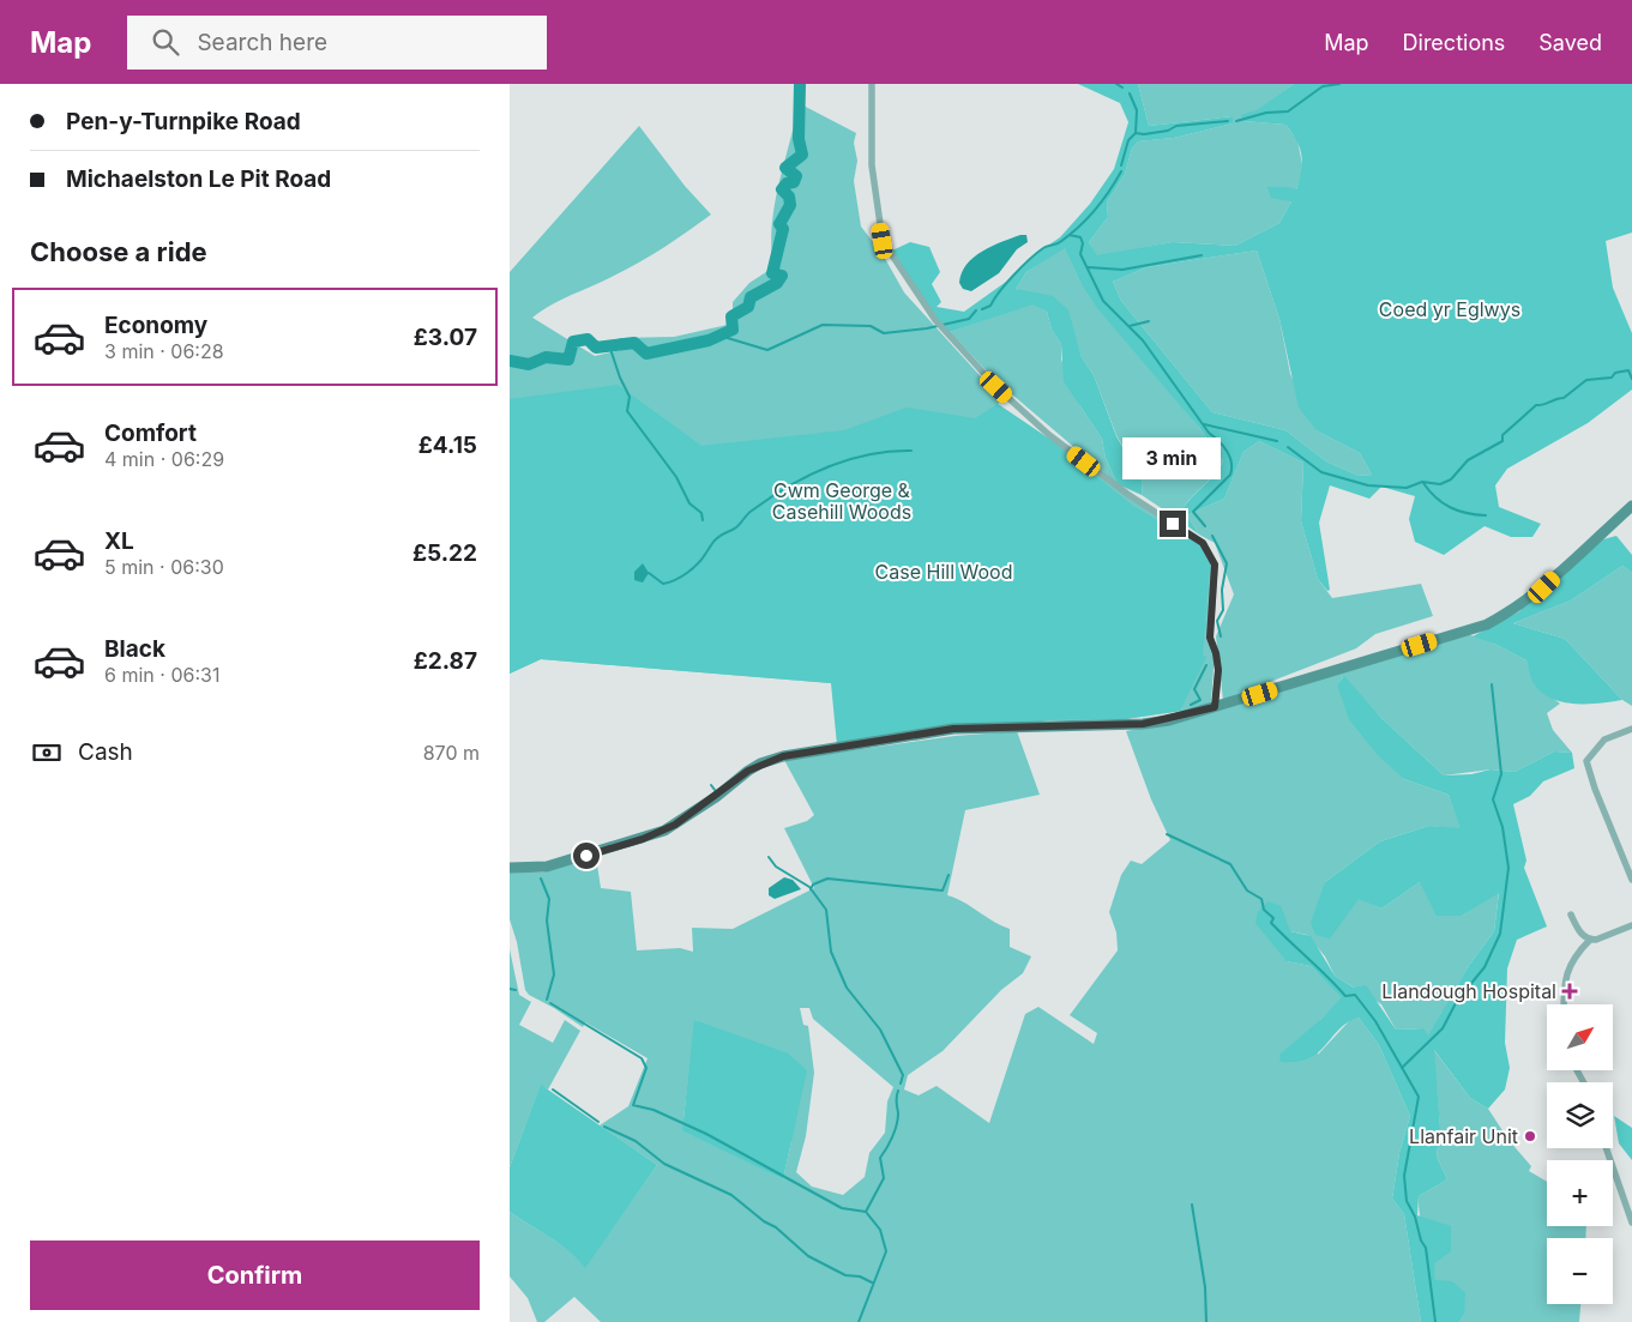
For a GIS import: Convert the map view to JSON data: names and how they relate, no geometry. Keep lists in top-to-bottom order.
{
  "parks": ["Coed yr Eglwys", "Cwm George & Casehill Woods", "Case Hill Wood"],
  "places": {
    "health": ["Llandough Hospital"],
    "other": ["Llanfair Unit"]
  },
  "north": "top right",
  "page": {
    "header": "Map",
    "search": "Search here",
    "nav": ["Map", "Directions", "Saved"],
    "banner": ["Pen-y-Turnpike Road", "Michaelston Le Pit Road"],
    "heading": "Choose a ride",
    "list": [
      {
        "name": "Economy",
        "note": "3 min · 06:28",
        "value": "£3.07"
      },
      {
        "name": "Comfort",
        "note": "4 min · 06:29",
        "value": "£4.15"
      },
      {
        "name": "XL",
        "note": "5 min · 06:30",
        "value": "£5.22"
      },
      {
        "name": "Black",
        "note": "6 min · 06:31",
        "value": "£2.87"
      }
    ],
    "bubble": "3 min",
    "pay": ["Cash", "870 m"],
    "map_buttons": ["+", "−"],
    "buttons": "Confirm"
  }
}
